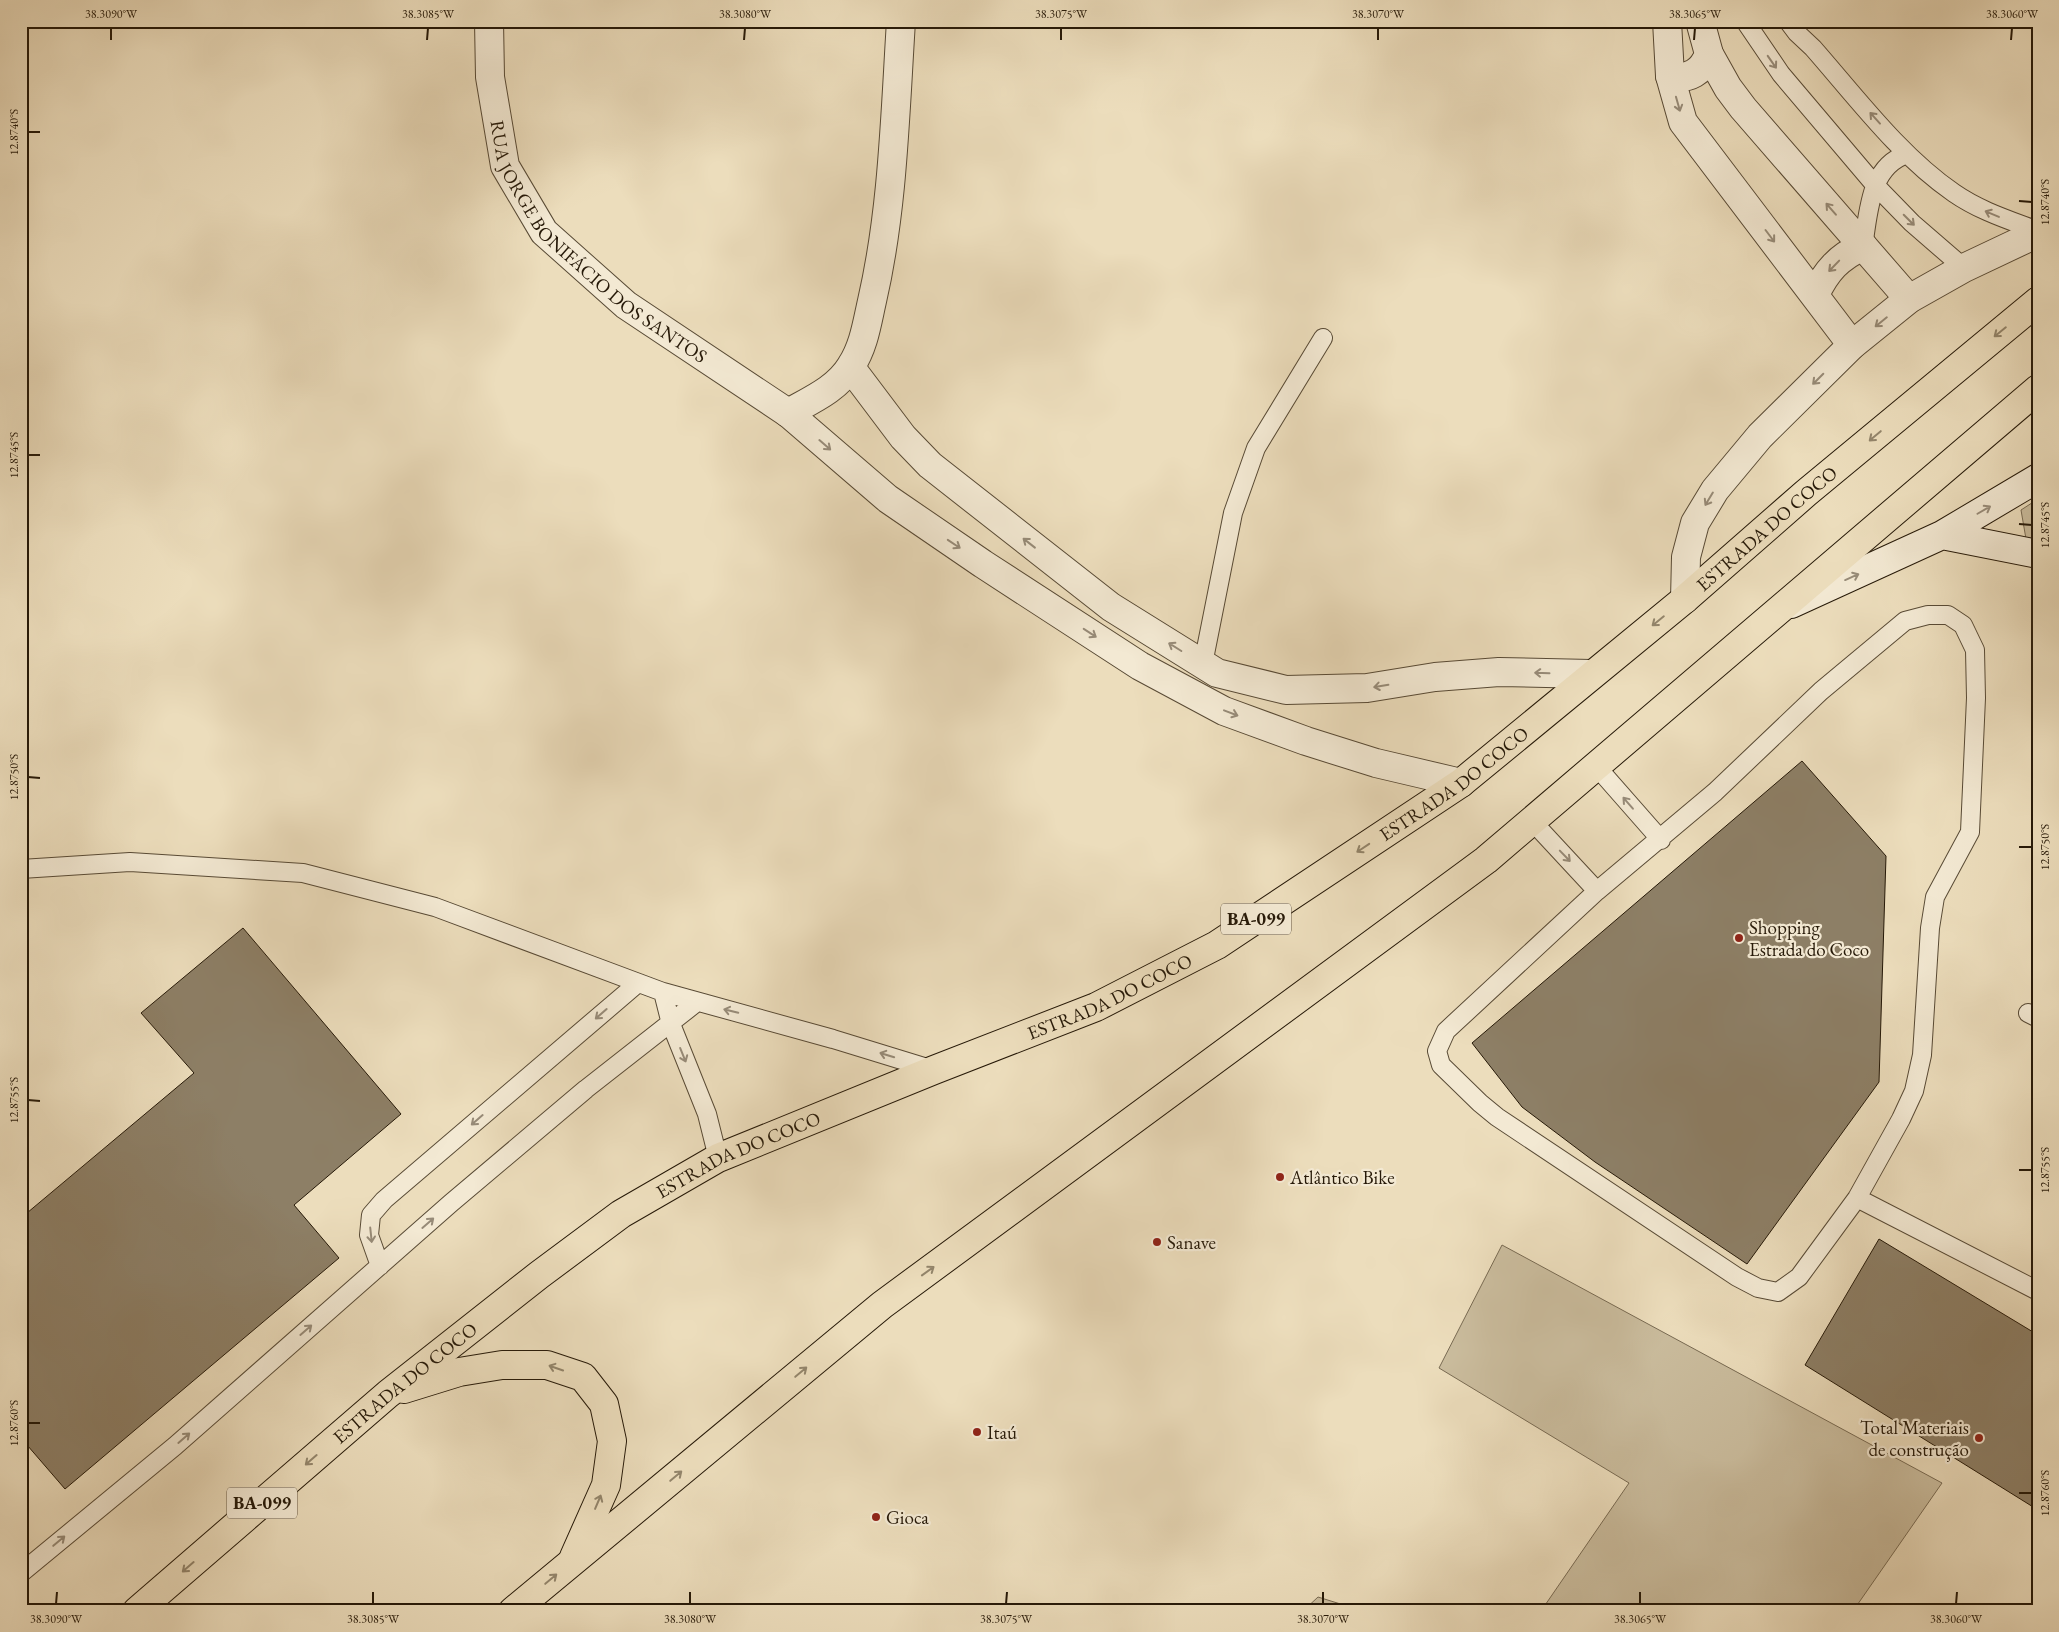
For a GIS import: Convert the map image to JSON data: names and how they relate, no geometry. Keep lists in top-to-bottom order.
{
  "streets": {
    "highway": ["ESTRADA DO COCO", "BA-099"],
    "street": ["RUA JORGE BONIFÁCIO DOS SANTOS"]
  },
  "crossings": [
    ["RUA JORGE BONIFÁCIO DOS SANTOS", "ESTRADA DO COCO"]
  ],
  "places": [
    "Shopping Estrada do Coco",
    "Atlântico Bike",
    "Sanave",
    "Itaú",
    "Total Materiais de construção",
    "Gioca"
  ],
  "coordinates": [
    "38.3090°W",
    "38.3085°W",
    "38.3080°W",
    "38.3075°W",
    "38.3070°W",
    "38.3065°W",
    "38.3060°W",
    "12.8740°S",
    "12.8745°S",
    "12.8750°S",
    "12.8755°S",
    "12.8760°S"
  ]
}
